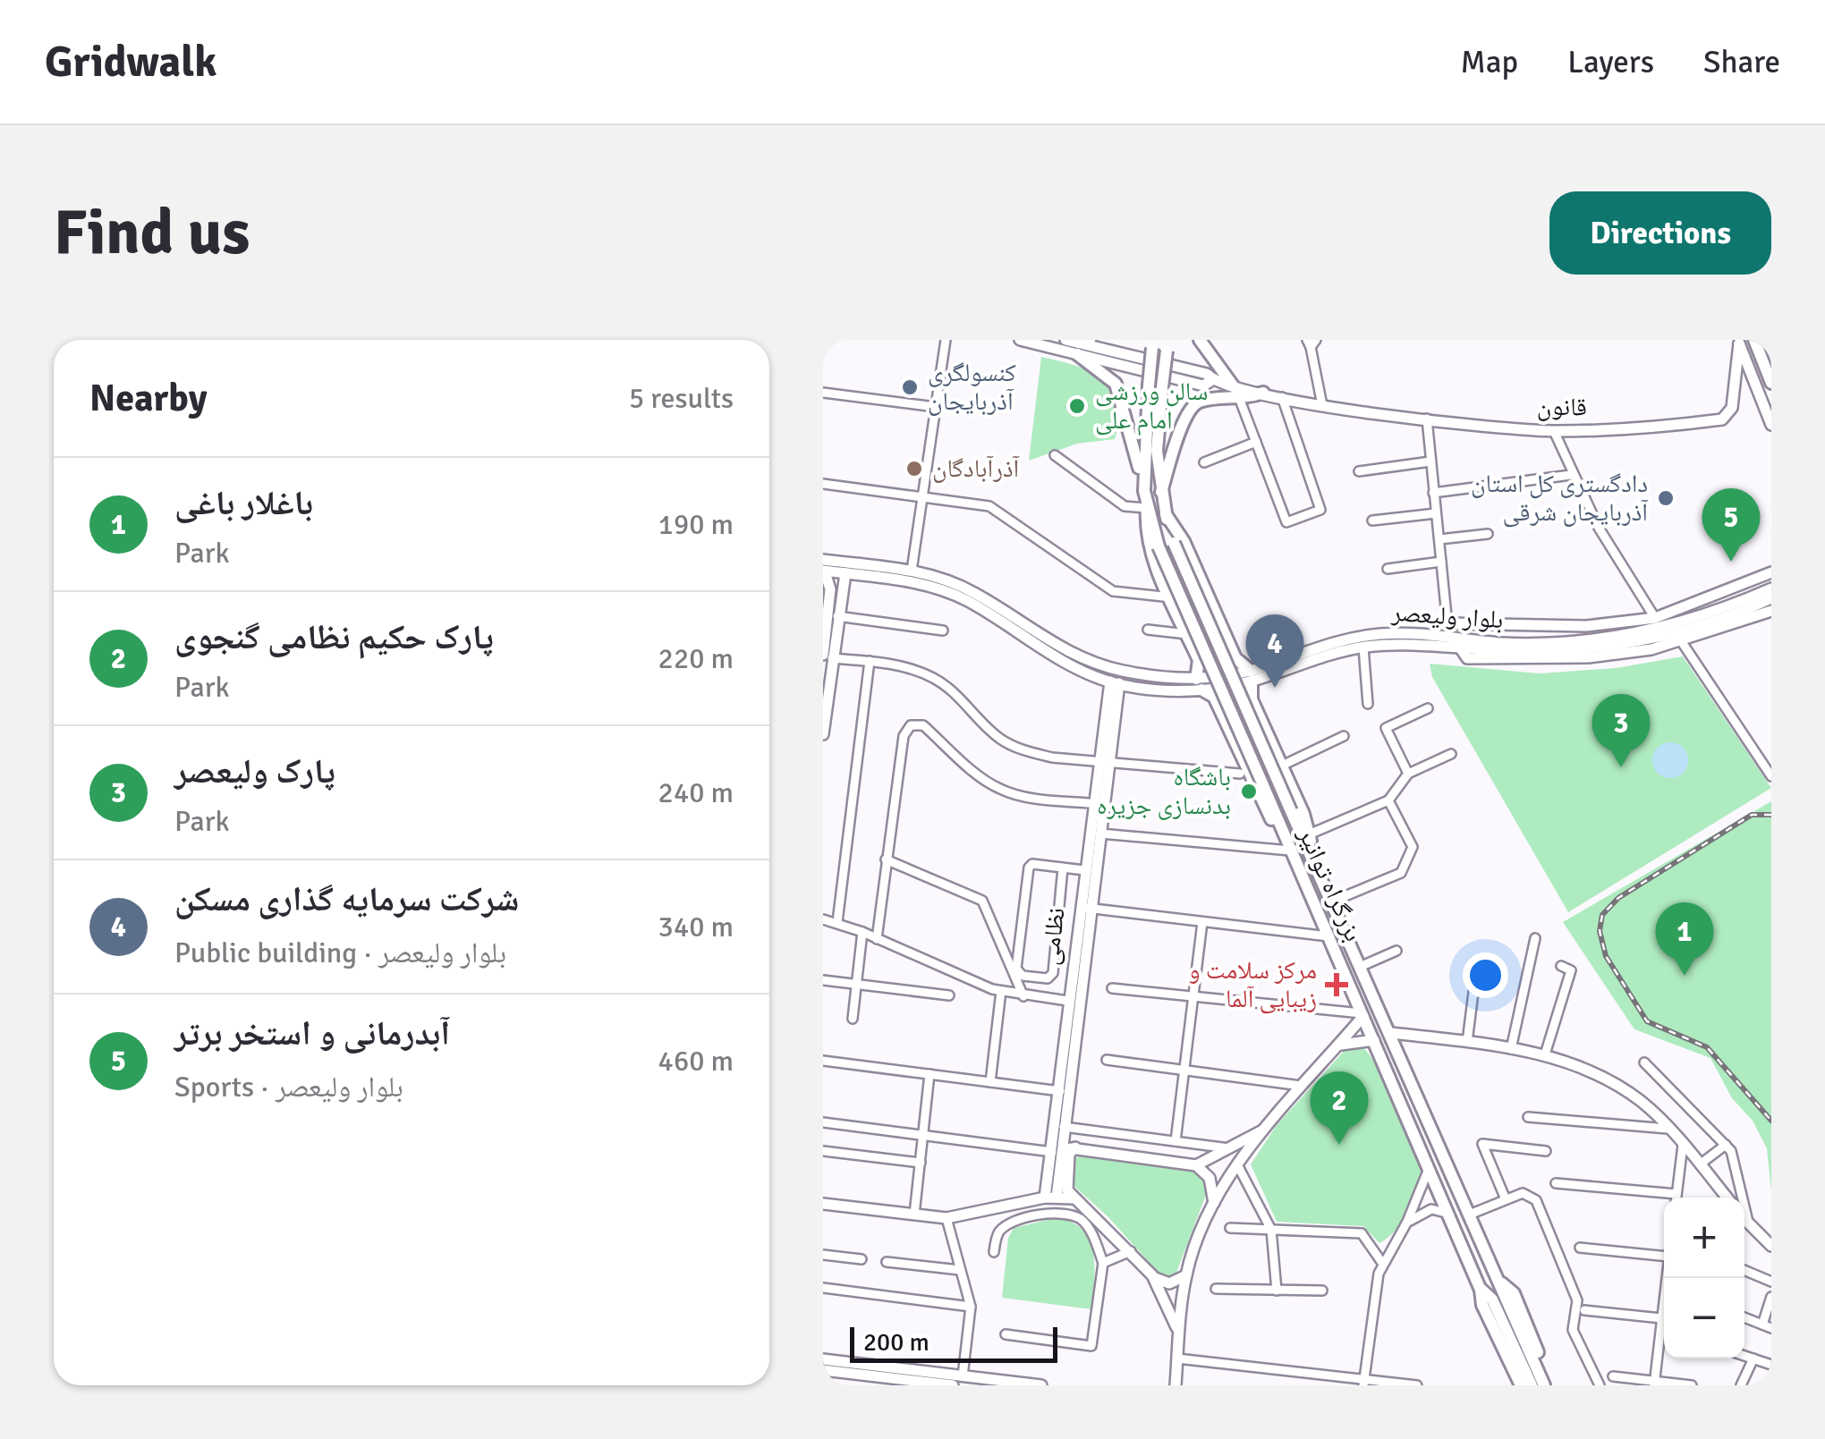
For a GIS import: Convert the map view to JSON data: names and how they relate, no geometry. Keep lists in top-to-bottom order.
{
  "streets": {
    "highway": ["بزرگراه توانیر"],
    "main road": ["قانون", "بلوار ولیعصر", "نظامی"]
  },
  "crossings": [
    ["بلوار ولیعصر", "نظامی"]
  ],
  "places": {
    "other": [
      "کنسولگری آذربایجان",
      "سالن ورزشی امام علی",
      "آذرآبادگان",
      "دادگستری کل استان آذربایجان شرقی",
      "باشگاه بدنسازی جزیره"
    ],
    "health": ["مرکز سلامت و زیبایی آلما"]
  },
  "scale_bar": "200 m",
  "page": {
    "header": "Gridwalk",
    "nav": ["Map", "Layers", "Share"],
    "buttons": "Directions",
    "title": "Find us",
    "heading": ["Nearby", "5 results"],
    "list": [
      {
        "mark": "1",
        "name": "باغلار باغی",
        "note": "Park",
        "value": "190 m"
      },
      {
        "mark": "2",
        "name": "پارک حکیم نظامی گنجوی",
        "note": "Park",
        "value": "220 m"
      },
      {
        "mark": "3",
        "name": "پارک ولیعصر",
        "note": "Park",
        "value": "240 m"
      },
      {
        "mark": "4",
        "name": "شرکت سرمایه گذاری مسکن",
        "note": "Public building · بلوار ولیعصر",
        "value": "340 m"
      },
      {
        "mark": "5",
        "name": "آبدرمانی و استخر برتر",
        "note": "Sports · بلوار ولیعصر",
        "value": "460 m"
      }
    ],
    "pins": [
      "5",
      "4",
      "3",
      "1",
      "2"
    ],
    "map_buttons": ["+", "−"],
    "scale": "200 m"
  }
}
